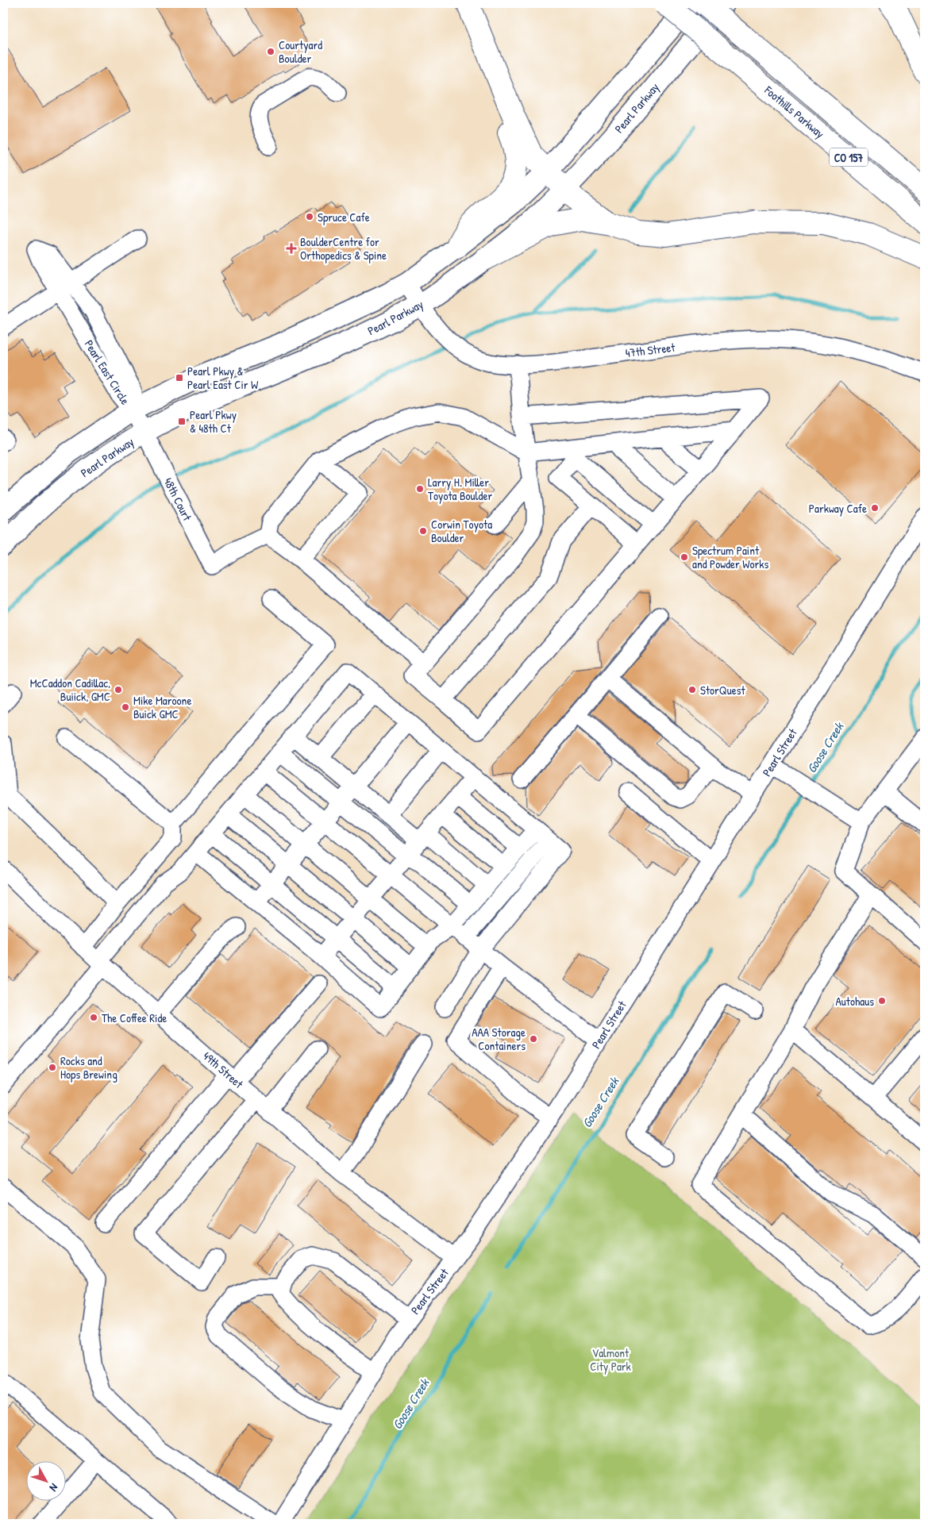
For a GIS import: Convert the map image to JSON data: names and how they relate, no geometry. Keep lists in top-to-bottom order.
{
  "streets": {
    "highway": ["Foothills Parkway", "CO 157"],
    "main road": ["Pearl Parkway"],
    "street": [
      "47th Street",
      "Pearl East Circle",
      "48th Court",
      "Pearl Street",
      "49th Street"
    ]
  },
  "crossings": [
    ["Pearl Parkway", "47th Street"],
    ["Pearl Parkway", "Pearl East Circle"],
    ["Pearl Parkway", "48th Court"],
    ["Pearl East Circle", "48th Court"],
    ["Pearl Street", "49th Street"]
  ],
  "water": ["Goose Creek"],
  "parks": ["Valmont City Park"],
  "places": {
    "other": [
      "Courtyard Boulder",
      "Spruce Cafe",
      "Larry H. Miller Toyota Boulder",
      "Parkway Cafe",
      "Corwin Toyota Boulder",
      "Spectrum Paint and Powder Works",
      "McCaddon Cadillac, Buiick, GMC",
      "StorQuest",
      "Mike Maroone Buick GMC",
      "Autohaus",
      "The Coffee Ride",
      "AAA Storage Containers",
      "Rocks and Hops Brewing"
    ],
    "health": ["BoulderCentre for Orthopedics & Spine"],
    "transit": ["Pearl Pkwy & Pearl East Cir W", "Pearl Pkwy & 48th Ct"]
  },
  "north": "bottom right"
}
